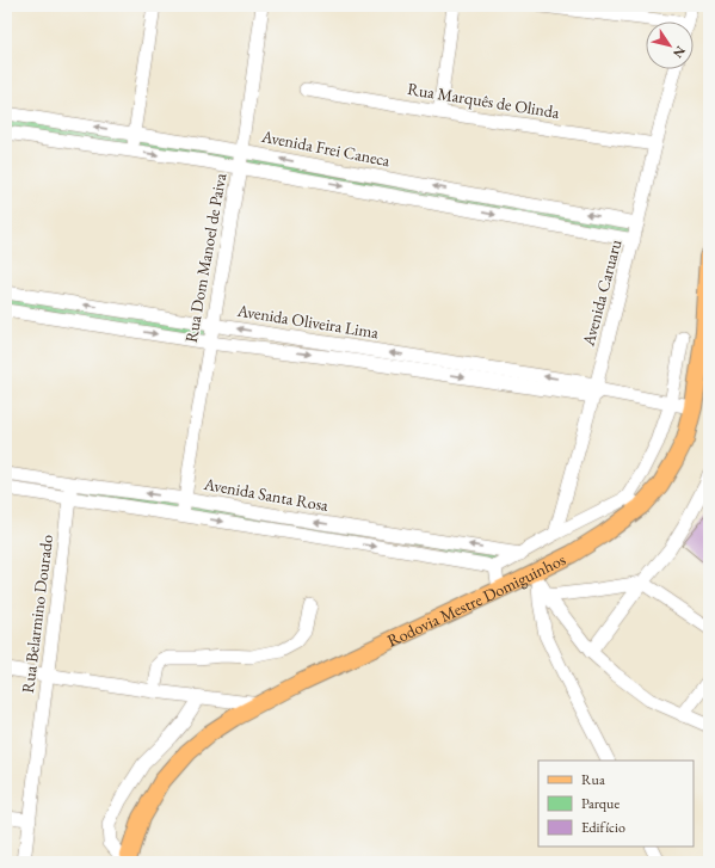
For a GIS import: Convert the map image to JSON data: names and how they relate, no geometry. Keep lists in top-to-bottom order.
{
  "streets": {
    "main road": ["Rodovia Mestre Domiguinhos"],
    "street": [
      "Rua Marquês de Olinda",
      "Avenida Frei Caneca",
      "Rua Dom Manoel de Paiva",
      "Avenida Caruaru",
      "Avenida Oliveira Lima",
      "Avenida Santa Rosa",
      "Rua Belarmino Dourado"
    ]
  },
  "crossings": [
    ["Rua Marquês de Olinda", "Avenida Caruaru"],
    ["Avenida Frei Caneca", "Rua Dom Manoel de Paiva"],
    ["Avenida Frei Caneca", "Avenida Caruaru"],
    ["Rua Dom Manoel de Paiva", "Avenida Oliveira Lima"],
    ["Rua Dom Manoel de Paiva", "Avenida Santa Rosa"],
    ["Avenida Caruaru", "Avenida Oliveira Lima"],
    ["Avenida Oliveira Lima", "Rodovia Mestre Domiguinhos"],
    ["Avenida Santa Rosa", "Rua Belarmino Dourado"]
  ],
  "legend": ["Rua", "Parque", "Edifício"],
  "north": "bottom right"
}
